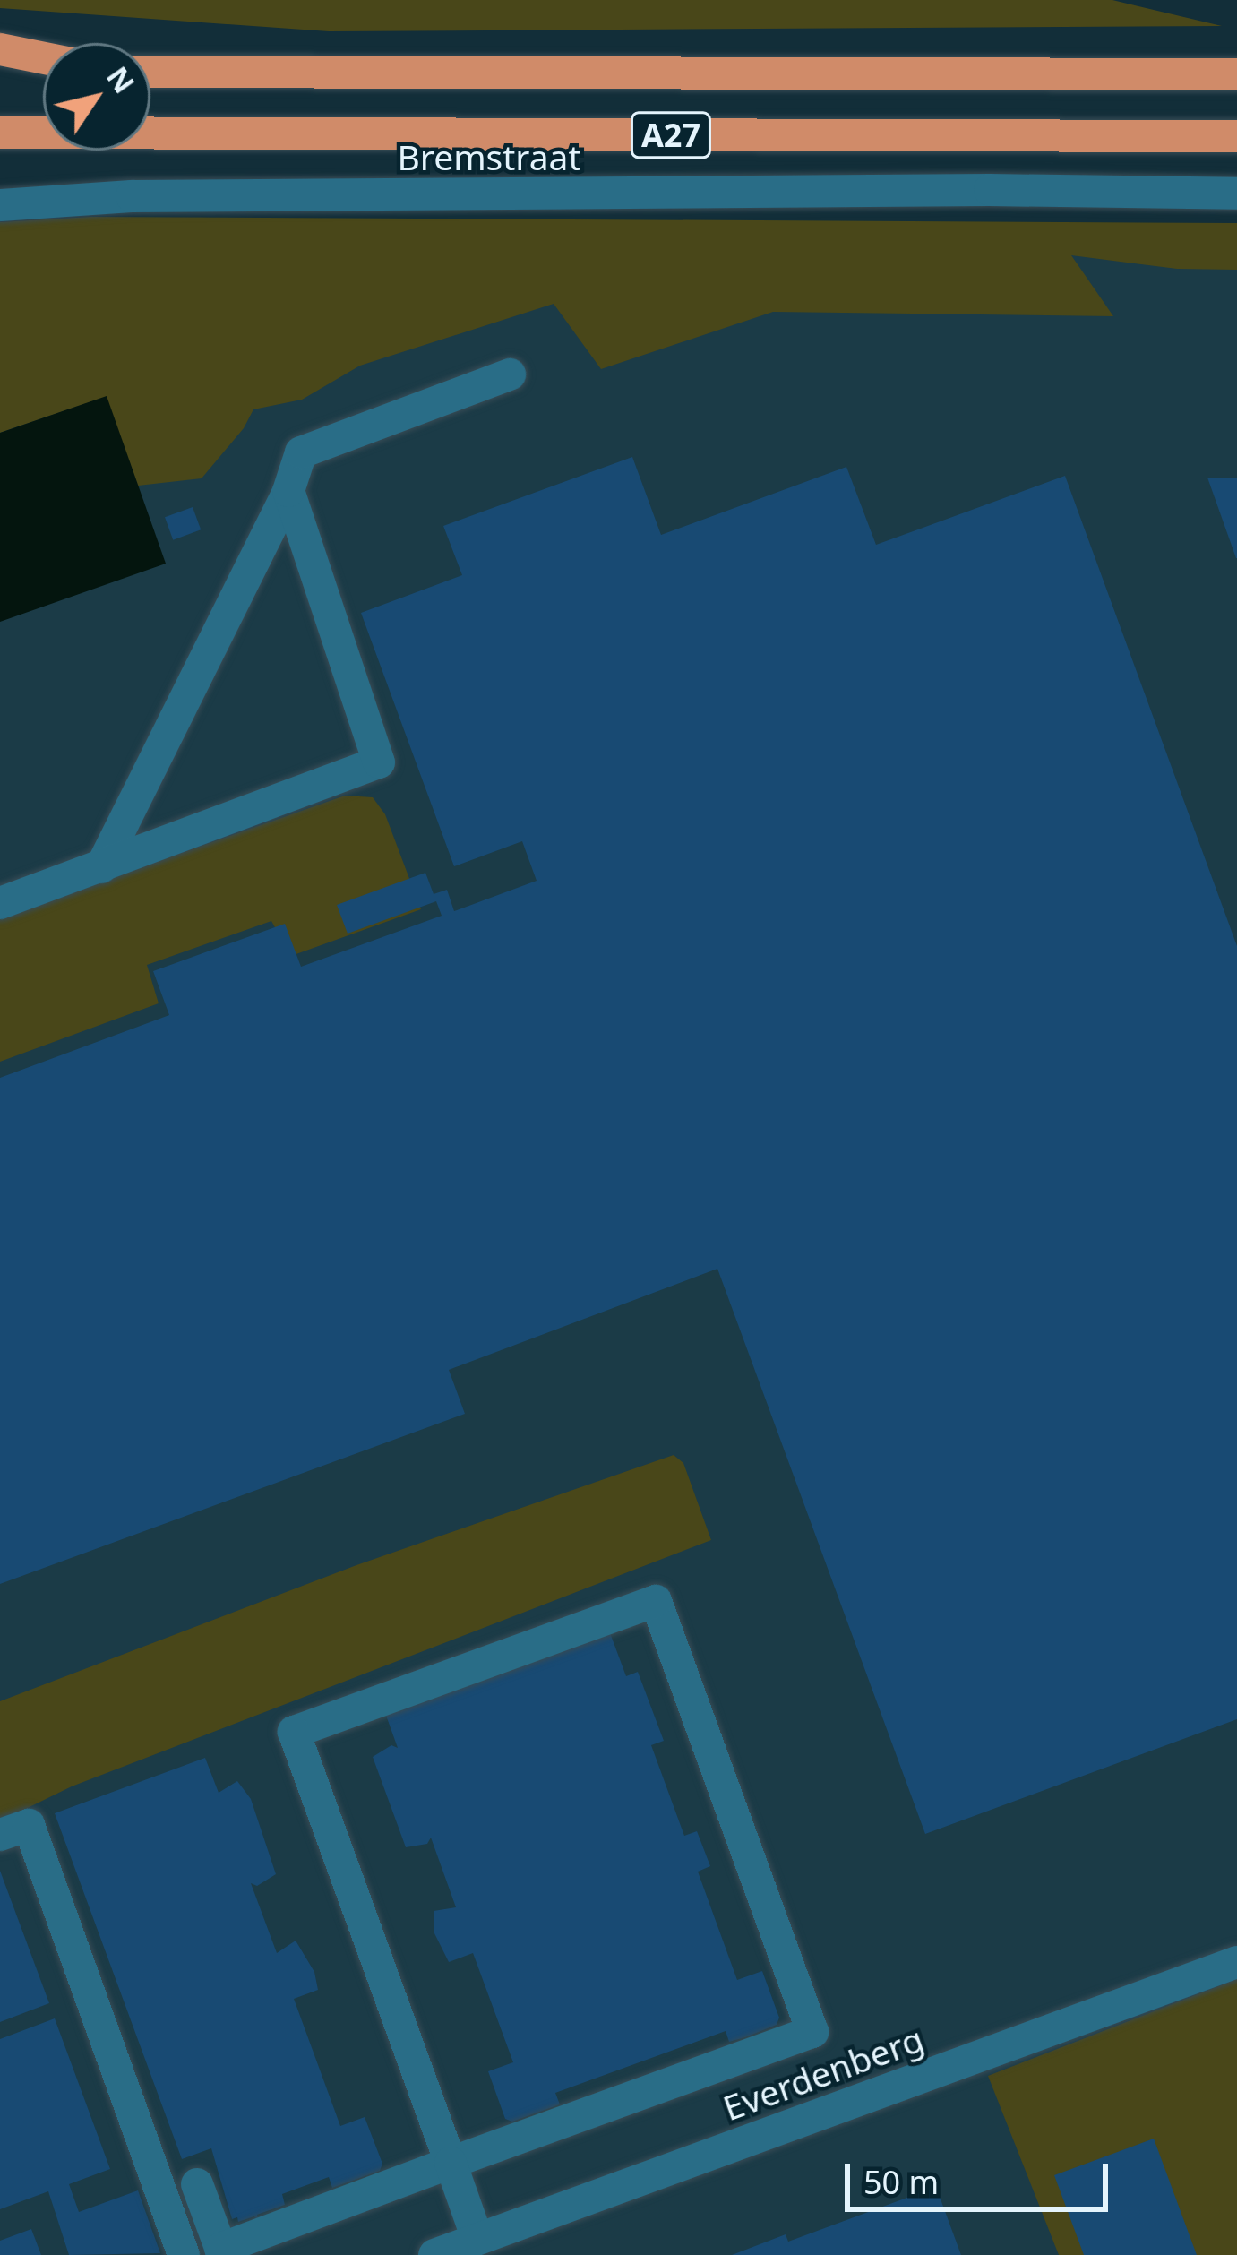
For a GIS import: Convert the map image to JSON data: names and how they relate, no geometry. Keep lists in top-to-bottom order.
{
  "streets": {
    "highway": ["A27"],
    "street": ["Bremstraat", "Everdenberg"]
  },
  "scale_bar": "50 m",
  "north": "top right"
}
